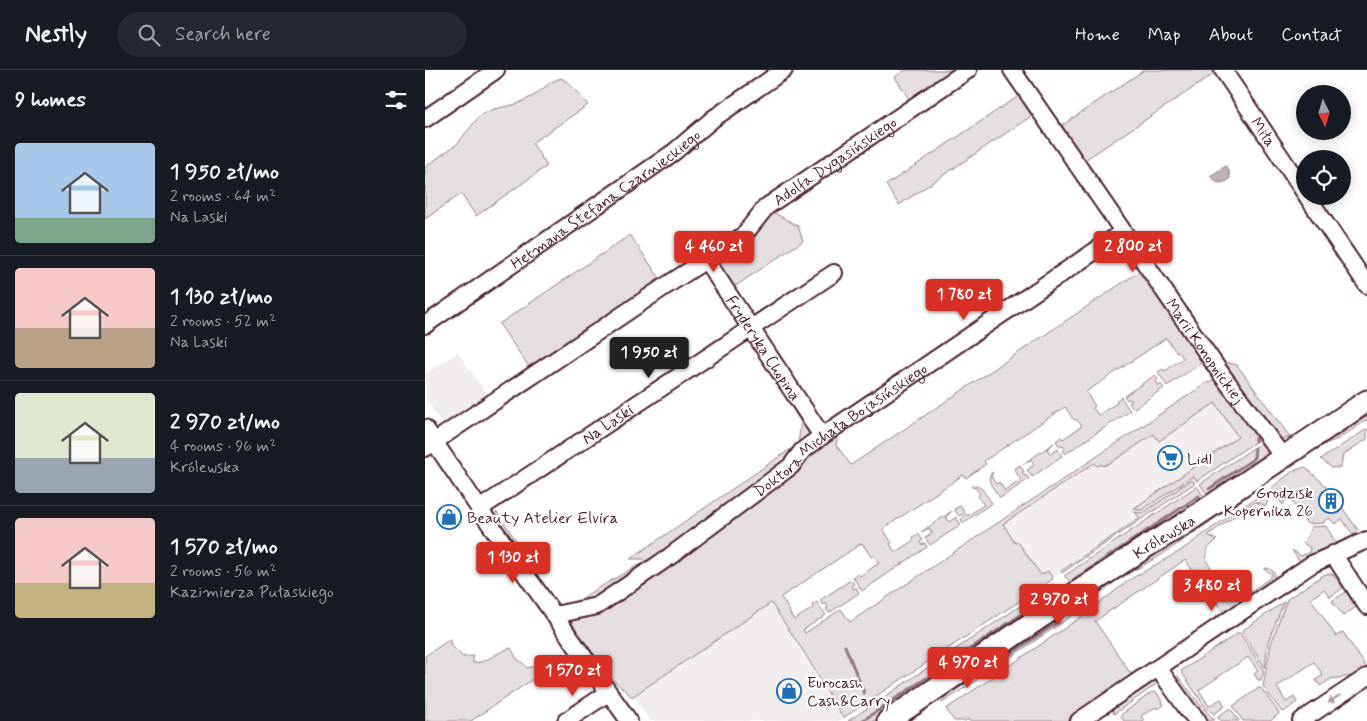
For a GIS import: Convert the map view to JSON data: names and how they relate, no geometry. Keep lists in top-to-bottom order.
{
  "streets": {
    "main road": ["Królewska"],
    "street": [
      "Miła",
      "Adolfa Dygasińskiego",
      "Hetmana Stefana Czarnieckiego",
      "Fryderyka Chopina",
      "Marii Konopnickiej",
      "Na Laski",
      "Doktora Michała Bojasińskiego"
    ]
  },
  "crossings": [
    ["Adolfa Dygasińskiego", "Fryderyka Chopina"],
    ["Fryderyka Chopina", "Na Laski"],
    ["Fryderyka Chopina", "Doktora Michała Bojasińskiego"],
    ["Marii Konopnickiej", "Doktora Michała Bojasińskiego"],
    ["Marii Konopnickiej", "Królewska"]
  ],
  "places": {
    "supermarket": ["Lidl"],
    "building": ["Grodzisk Kopernika 26"],
    "shop": ["Beauty Atelier Elvira", "Eurocash Cash&Carry"]
  },
  "north": "bottom",
  "page": {
    "header": "Nestly",
    "search": "Search here",
    "nav": [
      "Home",
      "Map",
      "About",
      "Contact"
    ],
    "heading": "9 homes",
    "list": [
      {
        "name": "1 950 zł/mo",
        "note": "2 rooms · 64 m² · Na Laski"
      },
      {
        "name": "1 130 zł/mo",
        "note": "2 rooms · 52 m² · Na Laski"
      },
      {
        "name": "2 970 zł/mo",
        "note": "4 rooms · 96 m² · Królewska"
      },
      {
        "name": "1 570 zł/mo",
        "note": "2 rooms · 56 m² · Kazimierza Pułaskiego"
      }
    ],
    "price": [
      "4 460 zł",
      "2 800 zł",
      "1 780 zł",
      "1 950 zł",
      "1 130 zł",
      "3 480 zł",
      "2 970 zł",
      "4 970 zł",
      "1 570 zł"
    ]
  }
}
